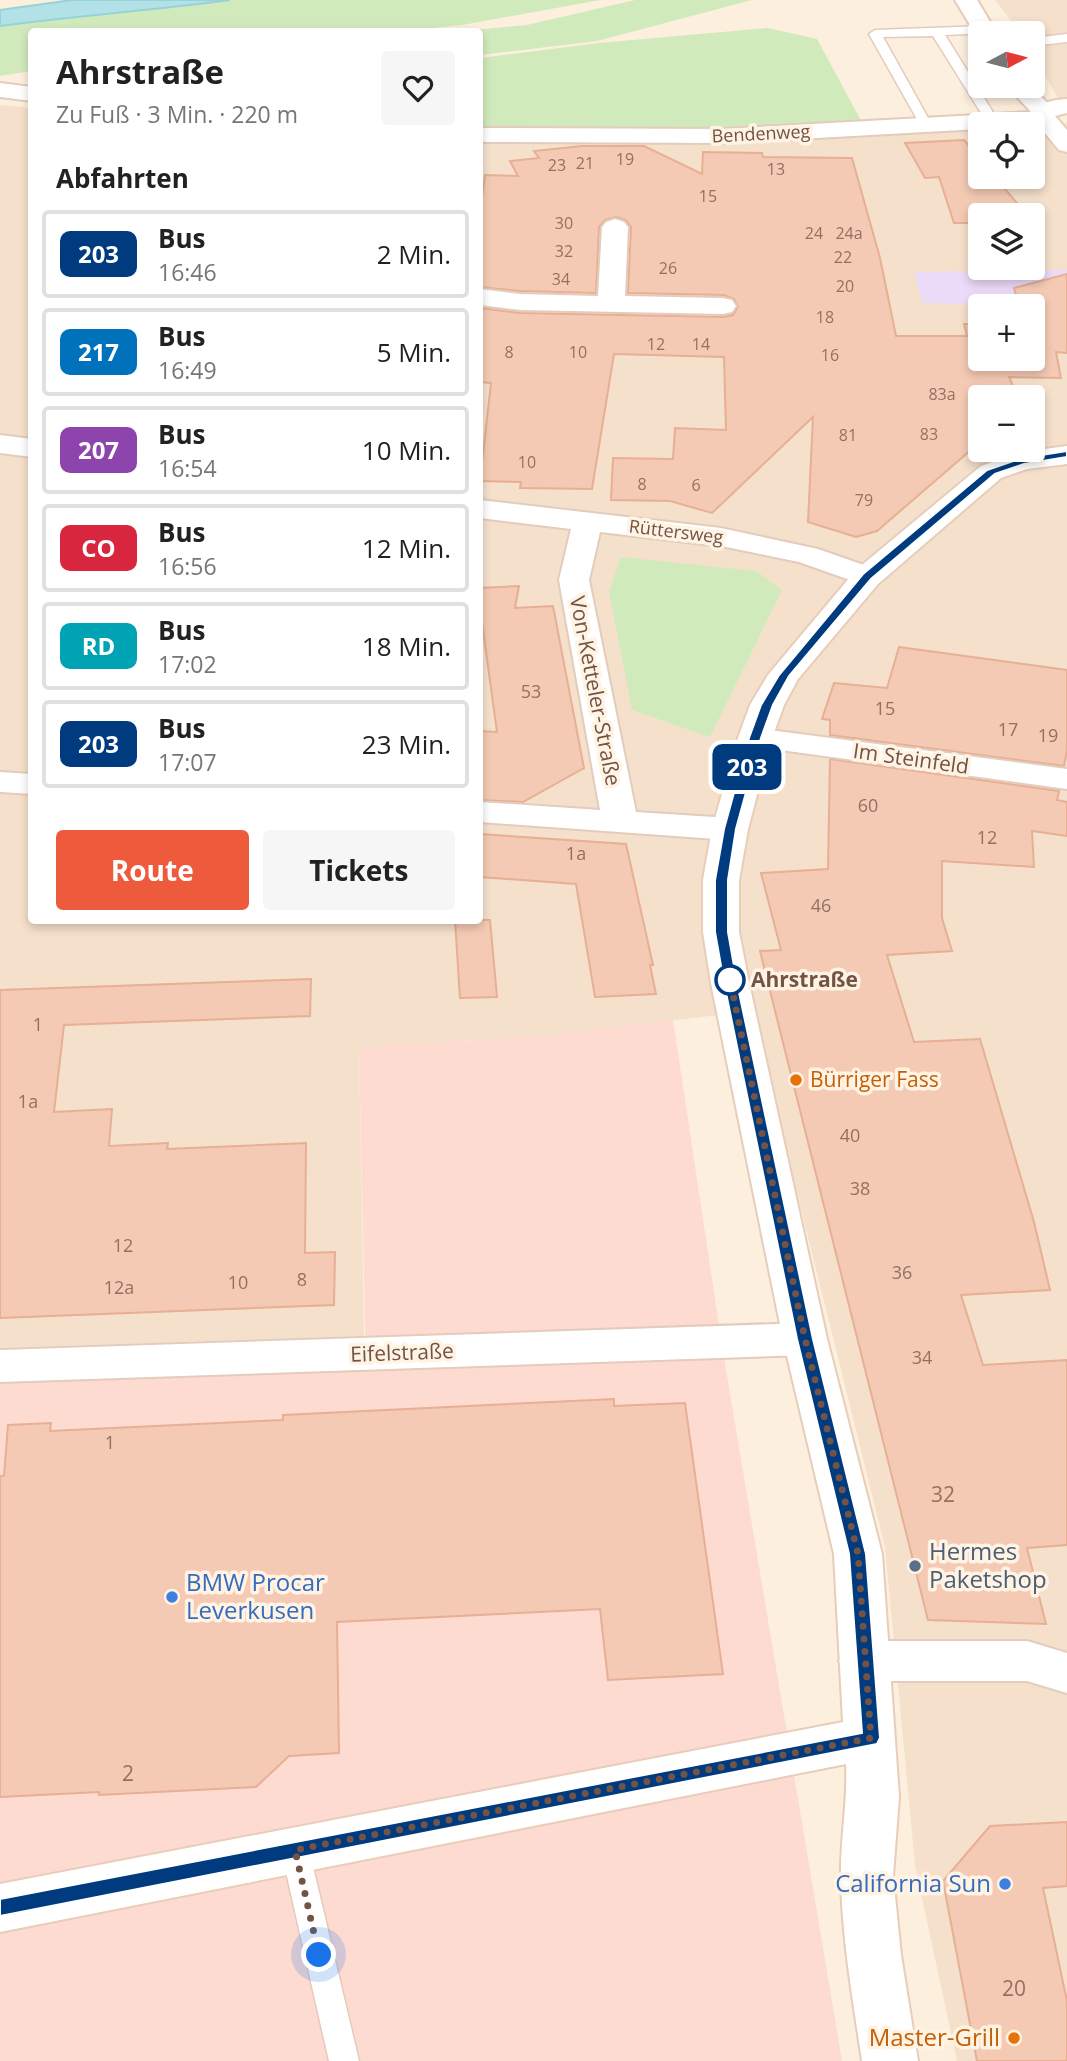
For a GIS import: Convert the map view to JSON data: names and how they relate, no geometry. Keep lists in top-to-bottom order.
{
  "streets": {
    "street": [
      "Bendenweg",
      "Rüttersweg",
      "Von-Ketteler-Straße",
      "Im Steinfeld",
      "Eifelstraße"
    ]
  },
  "crossings": [
    ["Rüttersweg", "Von-Ketteler-Straße"]
  ],
  "places": [
    "Ahrstraße",
    "Bürriger Fass",
    "Hermes Paketshop",
    "BMW Procar Leverkusen",
    "California Sun",
    "Master-Grill"
  ],
  "lines": ["bus line 203"],
  "house_numbers": [
    "19",
    "21",
    "23",
    "13",
    "15",
    "30",
    "24",
    "24a",
    "32",
    "22",
    "26",
    "34",
    "20",
    "18",
    "12",
    "14",
    "8",
    "10",
    "16",
    "83a",
    "83",
    "81",
    "10",
    "8",
    "6",
    "79",
    "53",
    "15",
    "17",
    "19",
    "60",
    "12",
    "1a",
    "46",
    "1",
    "1a",
    "40",
    "38",
    "12",
    "36",
    "8",
    "10",
    "12a",
    "34",
    "1",
    "32",
    "2",
    "20"
  ],
  "north": "right",
  "page": {
    "on_map": "203",
    "map_buttons": ["+", "−"],
    "heading": [
      ["Ahrstraße", "Zu Fuß · 3 Min. · 220 m"],
      "Abfahrten"
    ],
    "list": [
      {
        "mark": "203",
        "name": "Bus",
        "note": "16:46",
        "value": "2 Min."
      },
      {
        "mark": "217",
        "name": "Bus",
        "note": "16:49",
        "value": "5 Min."
      },
      {
        "mark": "207",
        "name": "Bus",
        "note": "16:54",
        "value": "10 Min."
      },
      {
        "mark": "CO",
        "name": "Bus",
        "note": "16:56",
        "value": "12 Min."
      },
      {
        "mark": "RD",
        "name": "Bus",
        "note": "17:02",
        "value": "18 Min."
      },
      {
        "mark": "203",
        "name": "Bus",
        "note": "17:07",
        "value": "23 Min."
      }
    ],
    "buttons": ["Route", "Tickets"]
  }
}
